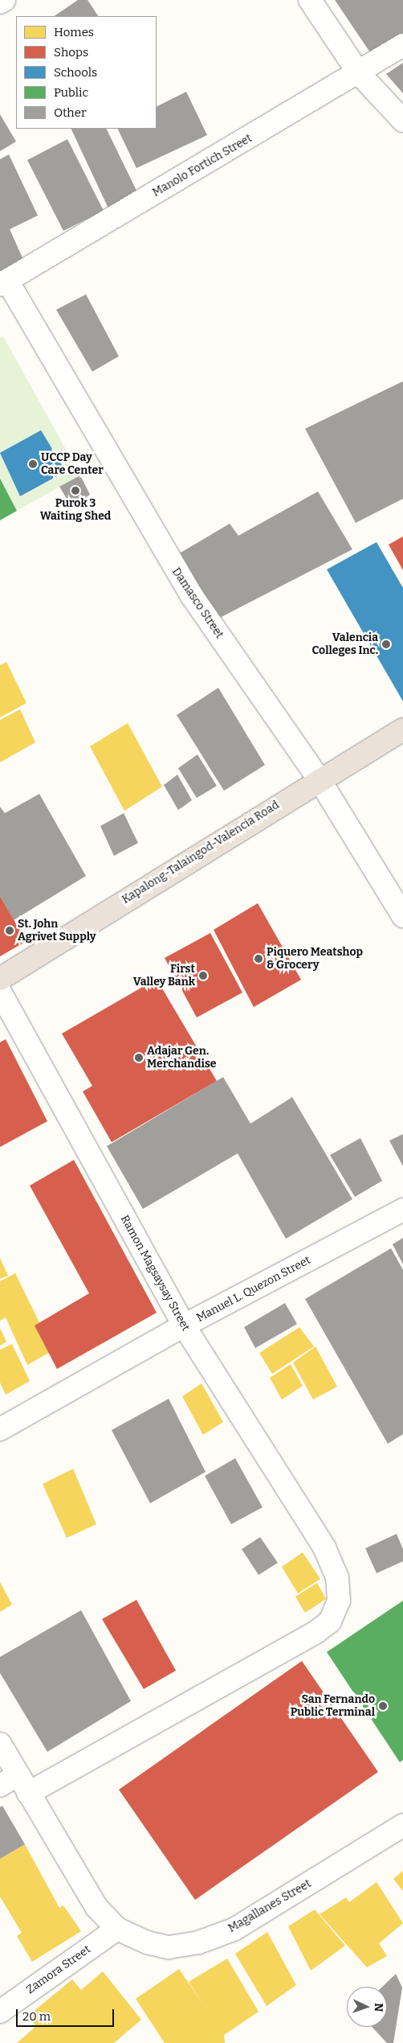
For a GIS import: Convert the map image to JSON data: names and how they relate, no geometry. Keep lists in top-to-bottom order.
{
  "streets": {
    "highway": ["Kapalong-Talaingod-Valencia Road"],
    "street": [
      "Manolo Fortich Street",
      "Damasco Street",
      "Ramon Magsaysay Street",
      "Manuel L. Quezon Street",
      "Magallanes Street",
      "Zamora Street"
    ]
  },
  "crossings": [
    ["Manolo Fortich Street", "Damasco Street"],
    ["Damasco Street", "Kapalong-Talaingod-Valencia Road"],
    ["Ramon Magsaysay Street", "Manuel L. Quezon Street"],
    ["Ramon Magsaysay Street", "Magallanes Street"],
    ["Magallanes Street", "Zamora Street"]
  ],
  "places": [
    "UCCP Day Care Center",
    "Purok 3 Waiting Shed",
    "Valencia Colleges Inc.",
    "St. John Agrivet Supply",
    "Piquero Meatshop & Grocery",
    "First Valley Bank",
    "Adajar Gen. Merchandise",
    "San Fernando Public Terminal"
  ],
  "legend": [
    "Homes",
    "Shops",
    "Schools",
    "Public",
    "Other"
  ],
  "scale_bar": "20 m",
  "north": "right"
}
